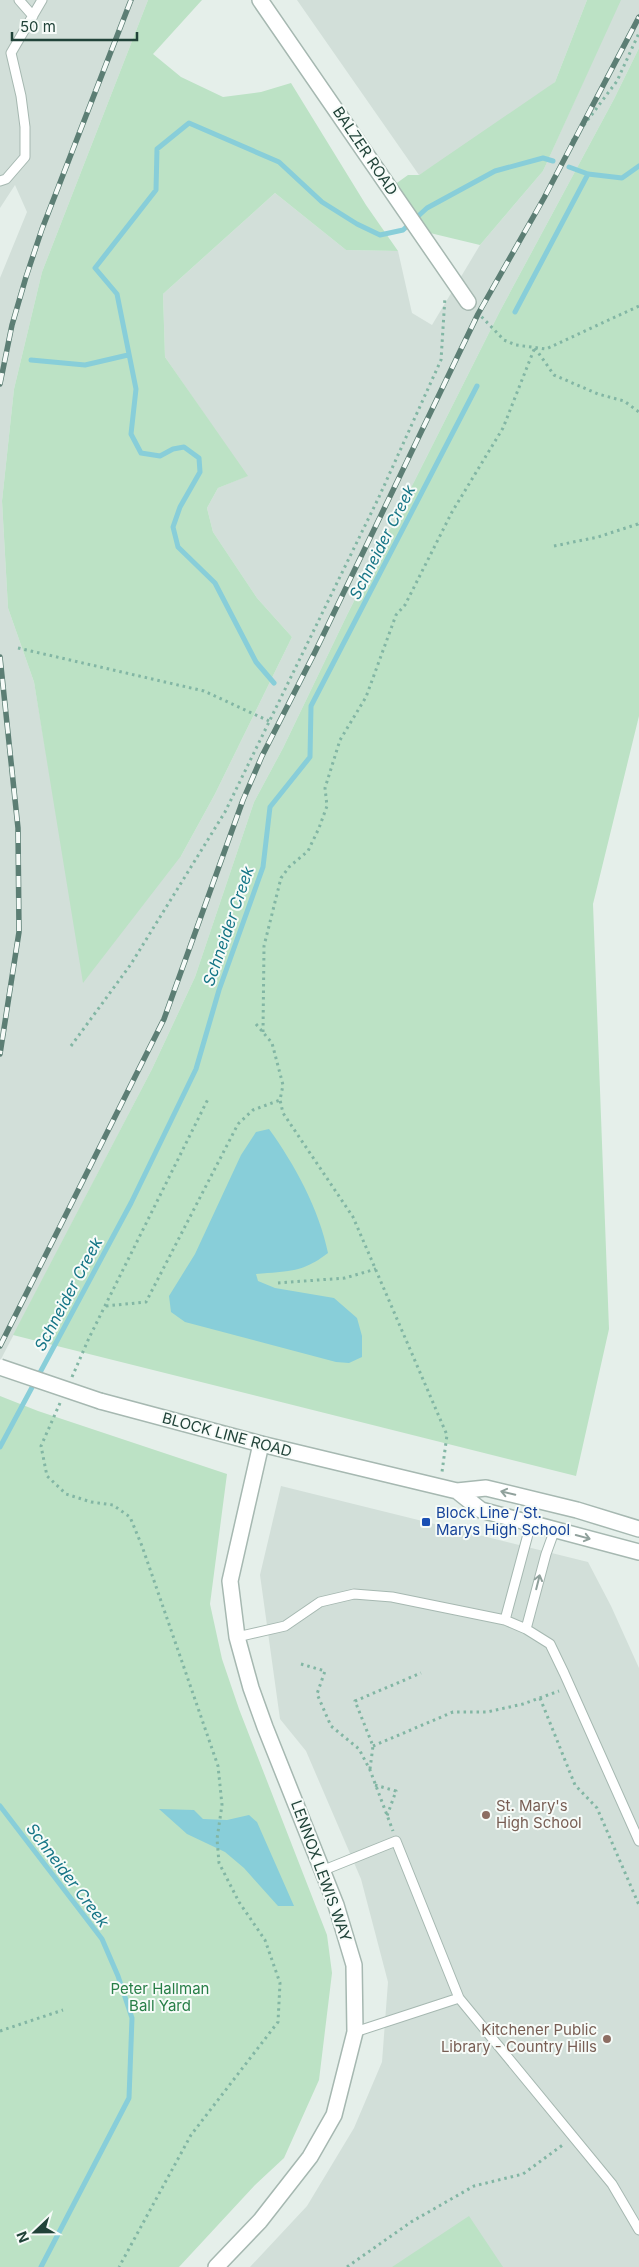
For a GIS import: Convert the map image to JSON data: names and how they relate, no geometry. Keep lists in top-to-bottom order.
{
  "streets": {
    "street": ["BALZER ROAD", "BLOCK LINE ROAD", "LENNOX LEWIS WAY"]
  },
  "crossings": [
    ["BLOCK LINE ROAD", "LENNOX LEWIS WAY"]
  ],
  "water": ["Schneider Creek"],
  "parks": ["Peter Hallman Ball Yard"],
  "places": {
    "transit": ["Block Line / St. Marys High School"],
    "other": ["St. Mary's High School", "Kitchener Public Library - Country Hills"]
  },
  "scale_bar": "50 m",
  "north": "left"
}
